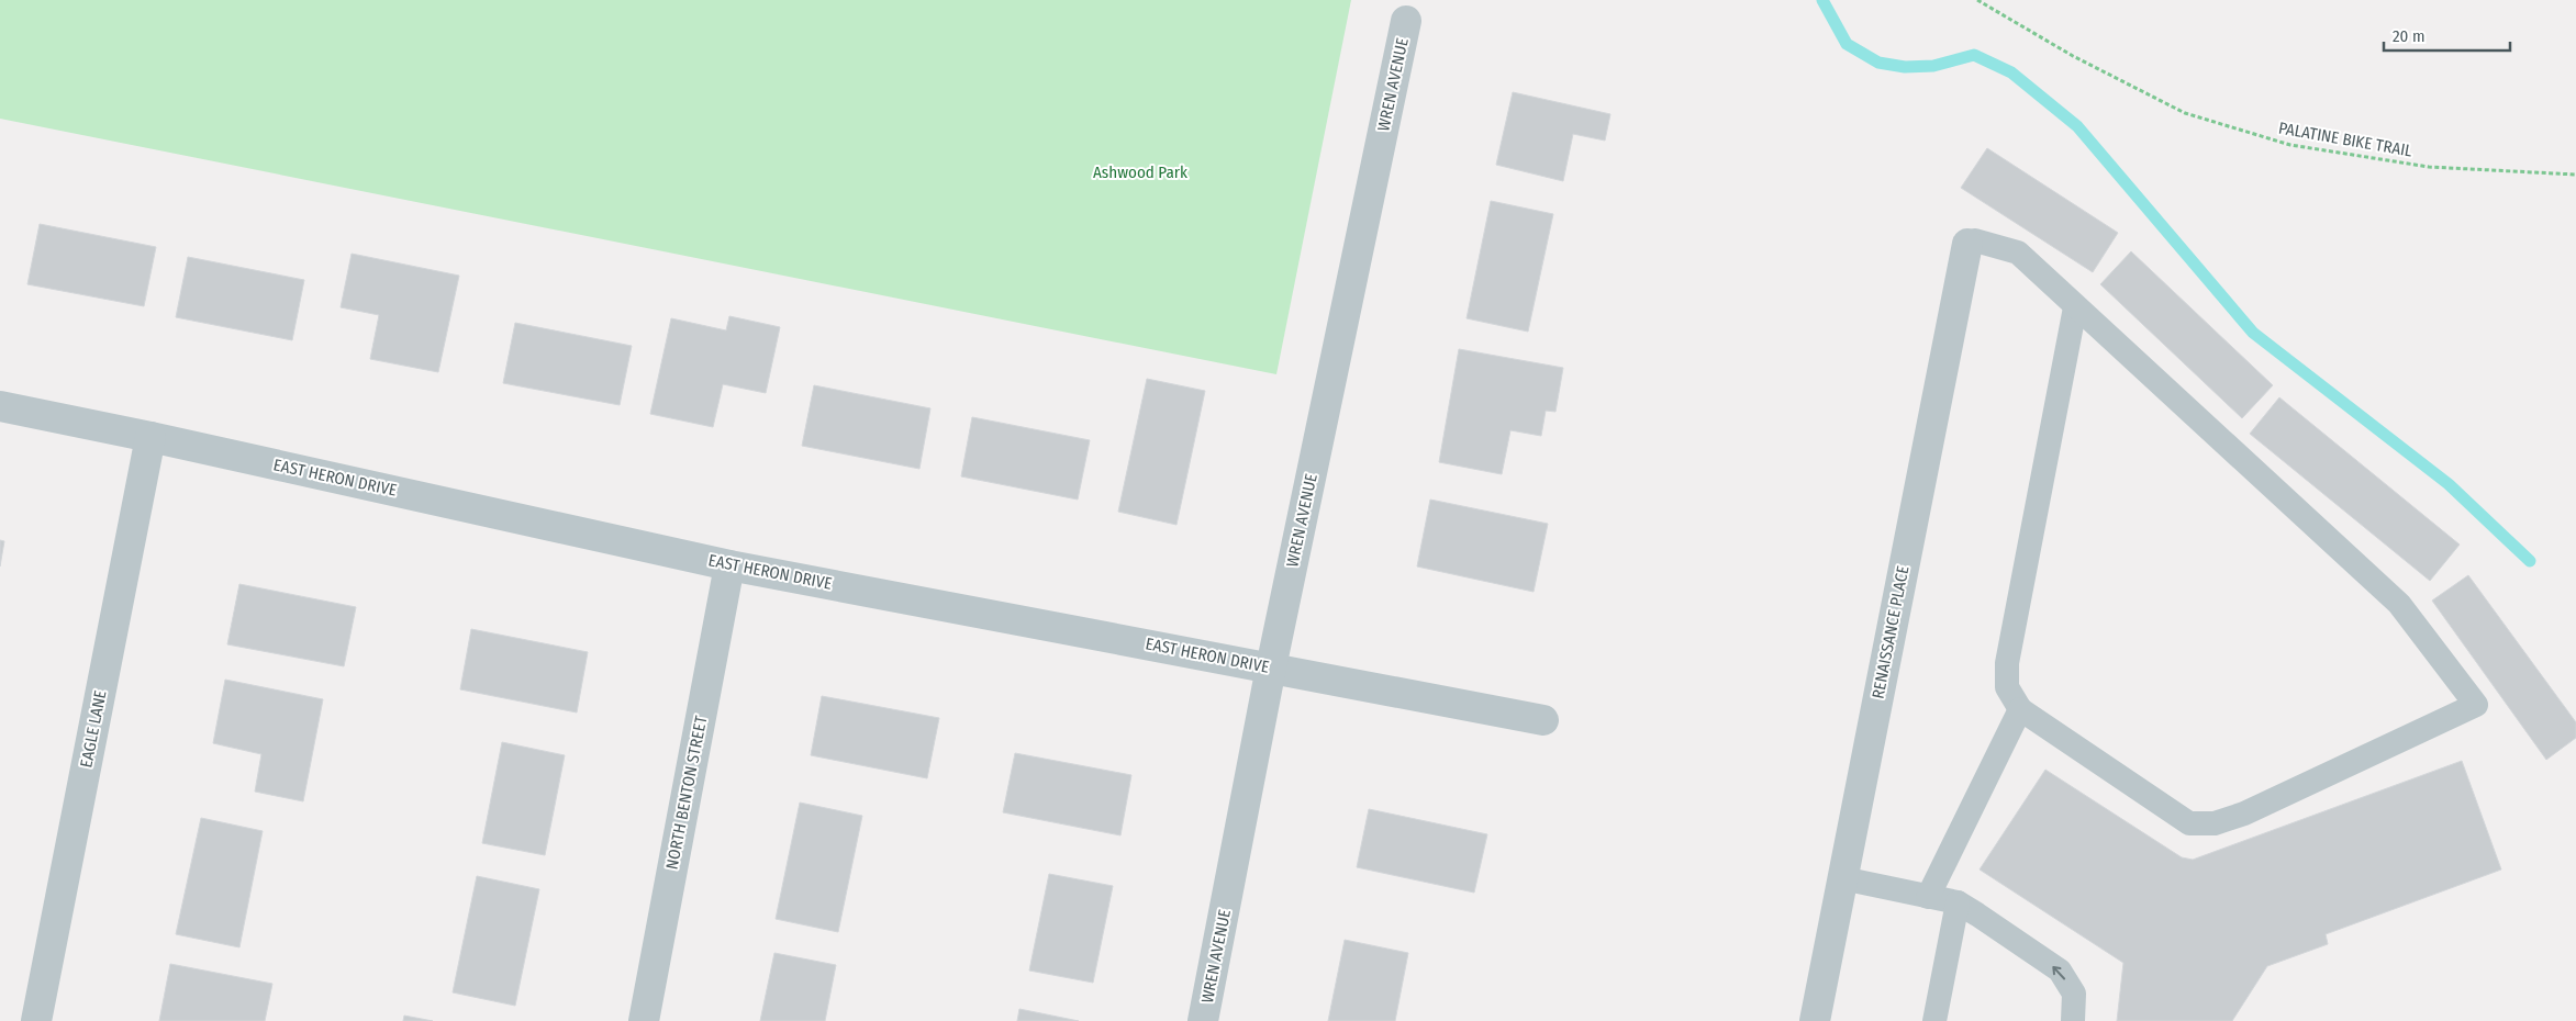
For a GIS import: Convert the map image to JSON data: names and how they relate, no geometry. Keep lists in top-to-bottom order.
{
  "streets": {
    "street": [
      "WREN AVENUE",
      "EAST HERON DRIVE",
      "RENAISSANCE PLACE",
      "EAGLE LANE",
      "NORTH BENTON STREET"
    ],
    "path": ["PALATINE BIKE TRAIL"]
  },
  "crossings": [
    ["WREN AVENUE", "EAST HERON DRIVE"],
    ["EAST HERON DRIVE", "EAGLE LANE"],
    ["EAST HERON DRIVE", "NORTH BENTON STREET"]
  ],
  "parks": ["Ashwood Park"],
  "scale_bar": "20 m"
}
